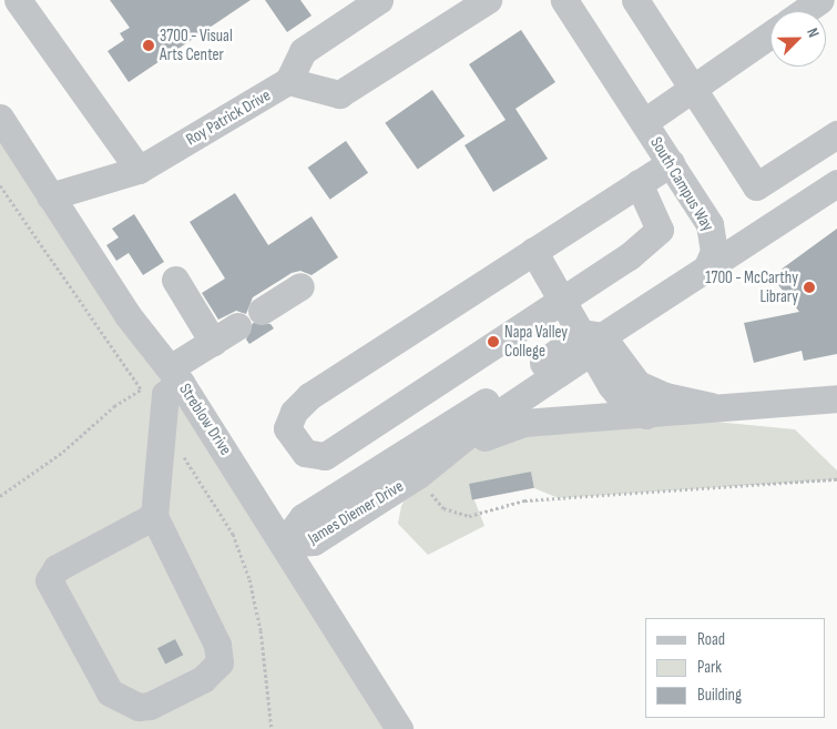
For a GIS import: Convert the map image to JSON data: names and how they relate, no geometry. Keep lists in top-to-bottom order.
{
  "streets": {
    "street": [
      "Roy Patrick Drive",
      "South Campus Way",
      "Streblow Drive",
      "James Diemer Drive"
    ]
  },
  "crossings": [
    ["Roy Patrick Drive", "Streblow Drive"],
    ["Streblow Drive", "James Diemer Drive"]
  ],
  "places": ["3700 - Visual Arts Center", "1700 - McCarthy Library", "Napa Valley College"],
  "legend": ["Road", "Park", "Building"],
  "north": "top right"
}
